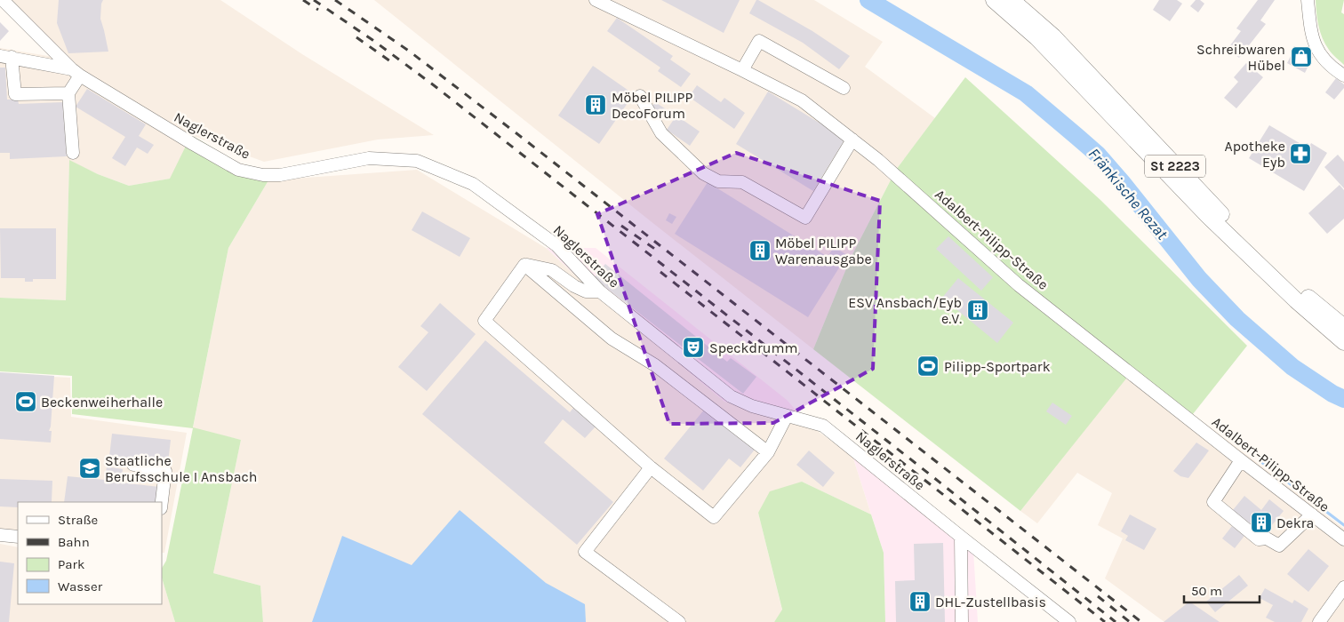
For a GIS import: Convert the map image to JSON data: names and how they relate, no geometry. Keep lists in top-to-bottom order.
{
  "streets": {
    "main road": ["St 2223"],
    "street": ["Naglerstraße", "Adalbert-Pilipp-Straße"]
  },
  "water": ["Fränkische Rezat"],
  "places": {
    "shop": ["Schreibwaren Hübel"],
    "building": [
      "Möbel PILIPP DecoForum",
      "Möbel PILIPP Warenausgabe",
      "ESV Ansbach/Eyb e.V.",
      "Dekra",
      "DHL-Zustellbasis"
    ],
    "pharmacy": ["Apotheke Eyb"],
    "theatre": ["Speckdrumm"],
    "sports": ["Pilipp-Sportpark", "Beckenweiherhalle"],
    "school or university": ["Staatliche Berufsschule I Ansbach"]
  },
  "legend": [
    "Straße",
    "Bahn",
    "Park",
    "Wasser"
  ],
  "scale_bar": "50 m"
}
